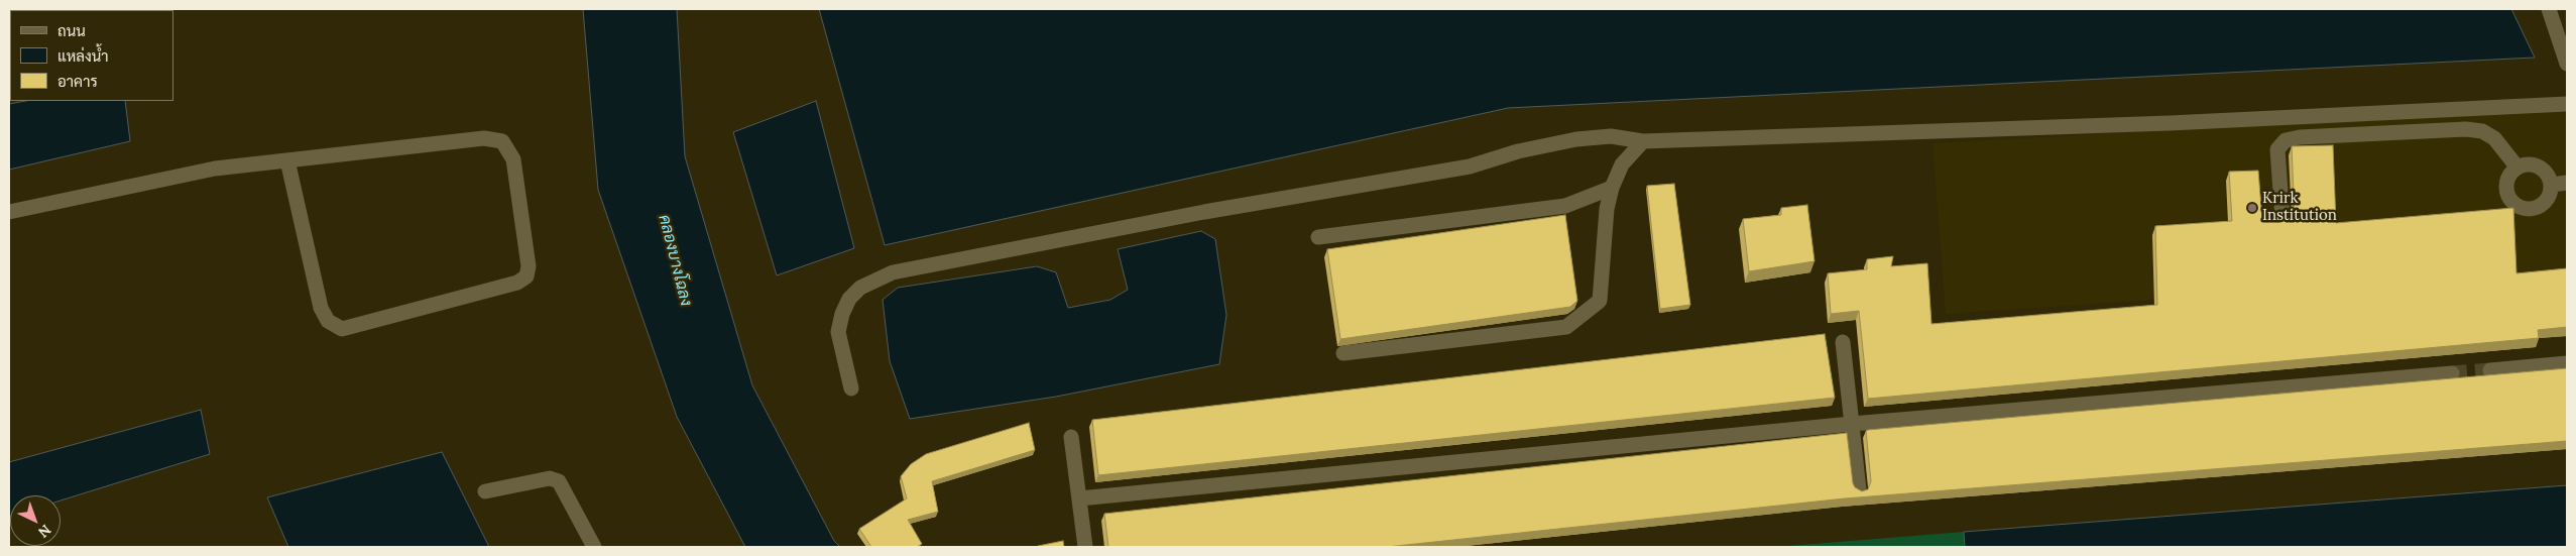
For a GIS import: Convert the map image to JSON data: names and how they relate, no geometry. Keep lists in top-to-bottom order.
{
  "water": ["คลองบางโฉลง"],
  "places": ["Krirk Institution"],
  "legend": ["ถนน", "แหล่งน้ำ", "อาคาร"],
  "north": "bottom right"
}
